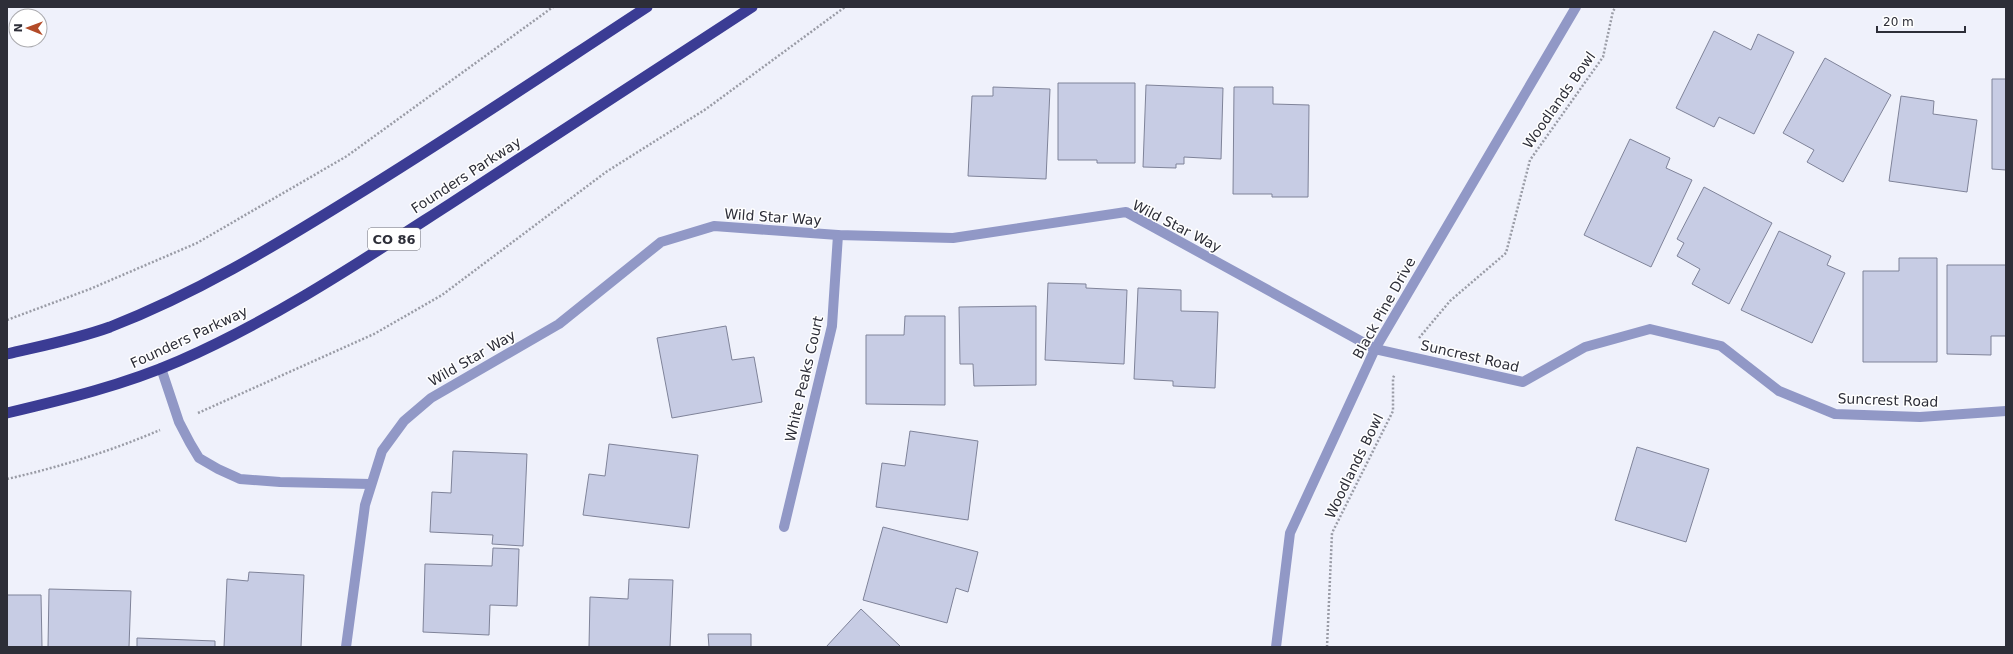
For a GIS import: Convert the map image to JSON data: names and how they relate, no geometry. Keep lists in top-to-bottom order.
{
  "streets": {
    "highway": ["Founders Parkway", "CO 86"],
    "street": [
      "Wild Star Way",
      "Black Pine Drive",
      "Suncrest Road",
      "White Peaks Court"
    ],
    "path": ["Woodlands Bowl"]
  },
  "crossings": [
    ["Woodlands Bowl", "Suncrest Road"],
    ["Wild Star Way", "Black Pine Drive"],
    ["Wild Star Way", "Suncrest Road"],
    ["Wild Star Way", "White Peaks Court"],
    ["Black Pine Drive", "Suncrest Road"]
  ],
  "scale_bar": "20 m",
  "north": "left"
}
